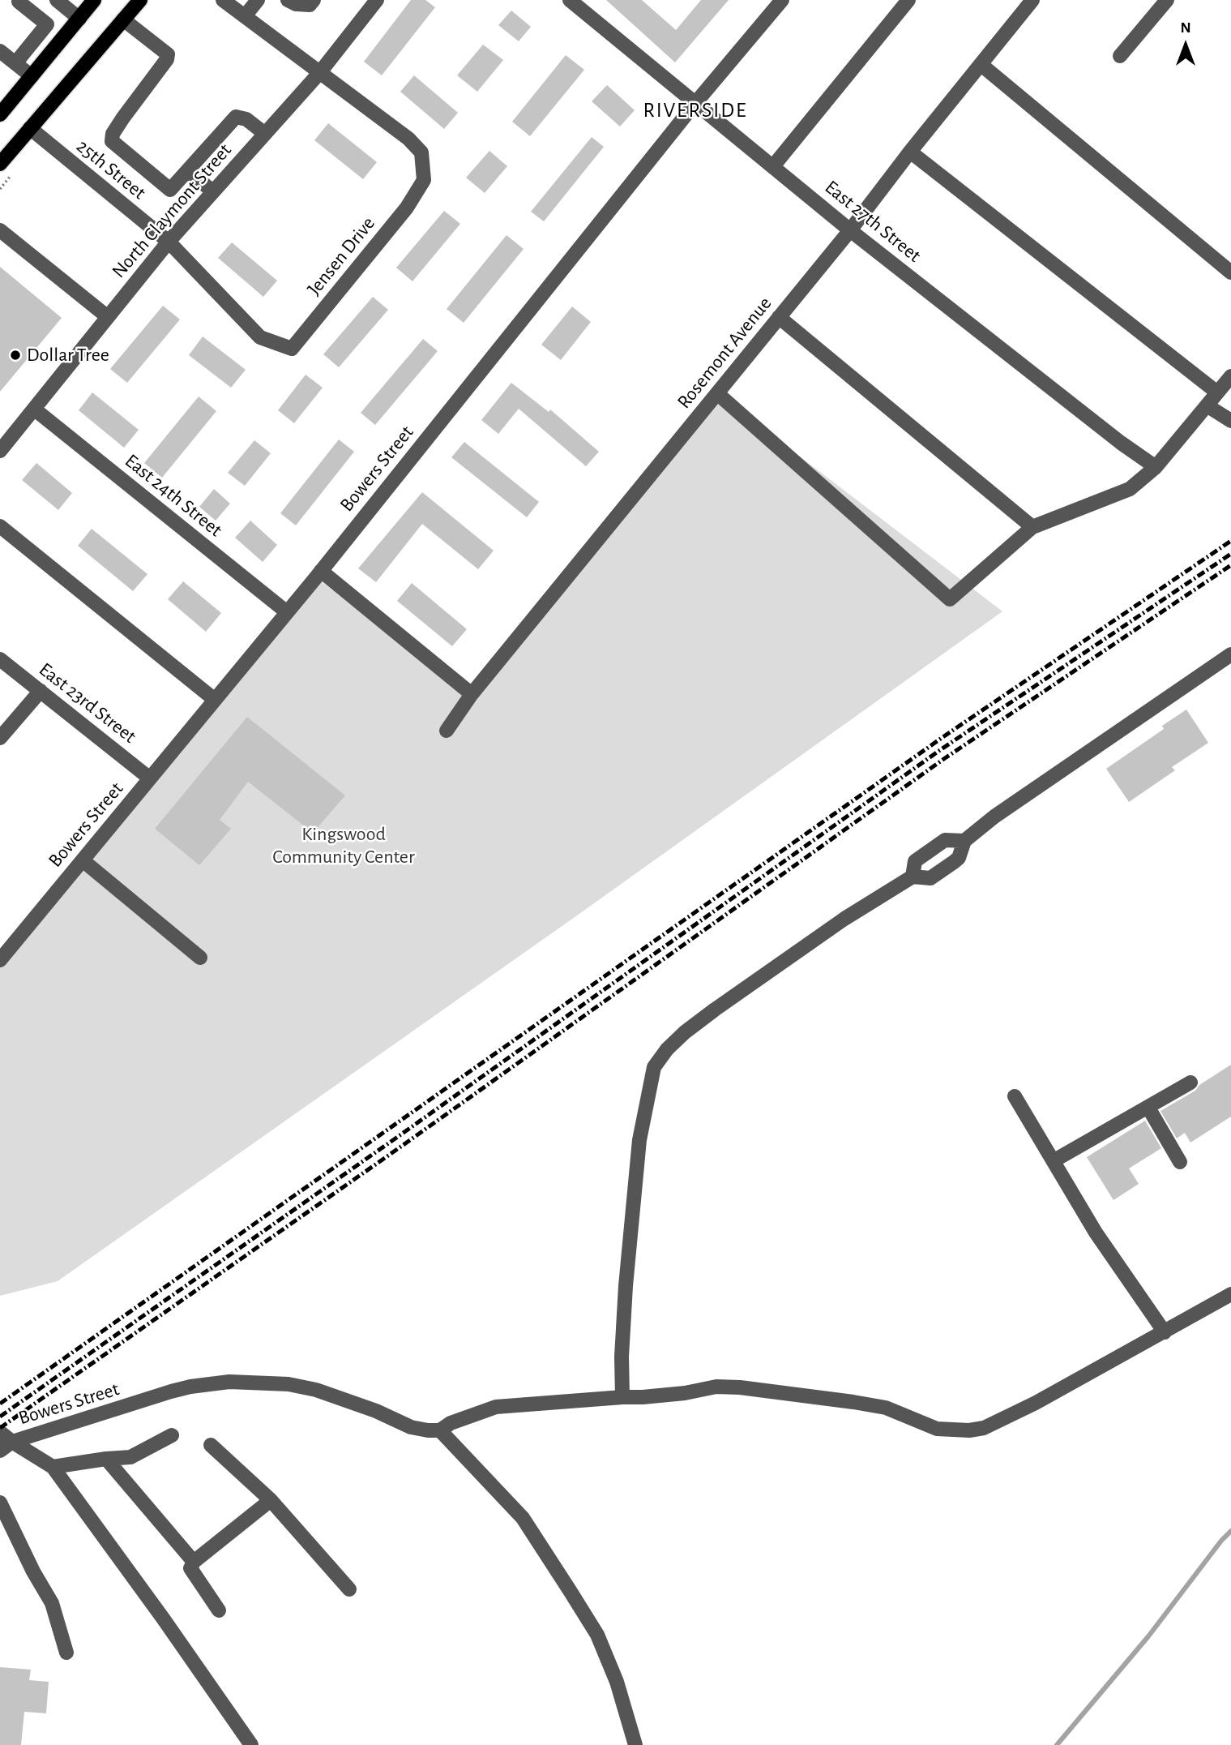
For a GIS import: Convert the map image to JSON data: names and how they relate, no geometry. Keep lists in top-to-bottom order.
{
  "streets": {
    "street": [
      "25th Street",
      "North Claymont Street",
      "East 27th Street",
      "Jensen Drive",
      "Rosemont Avenue",
      "Bowers Street",
      "East 24th Street",
      "East 23rd Street"
    ]
  },
  "crossings": [
    ["25th Street", "North Claymont Street"],
    ["25th Street", "Jensen Drive"],
    ["North Claymont Street", "Jensen Drive"],
    ["North Claymont Street", "East 24th Street"],
    ["East 27th Street", "Rosemont Avenue"],
    ["East 27th Street", "Bowers Street"],
    ["Bowers Street", "East 24th Street"],
    ["Bowers Street", "East 23rd Street"]
  ],
  "districts": ["RIVERSIDE"],
  "parks": ["Kingswood Community Center"],
  "places": ["Dollar Tree"],
  "north": "top"
}
